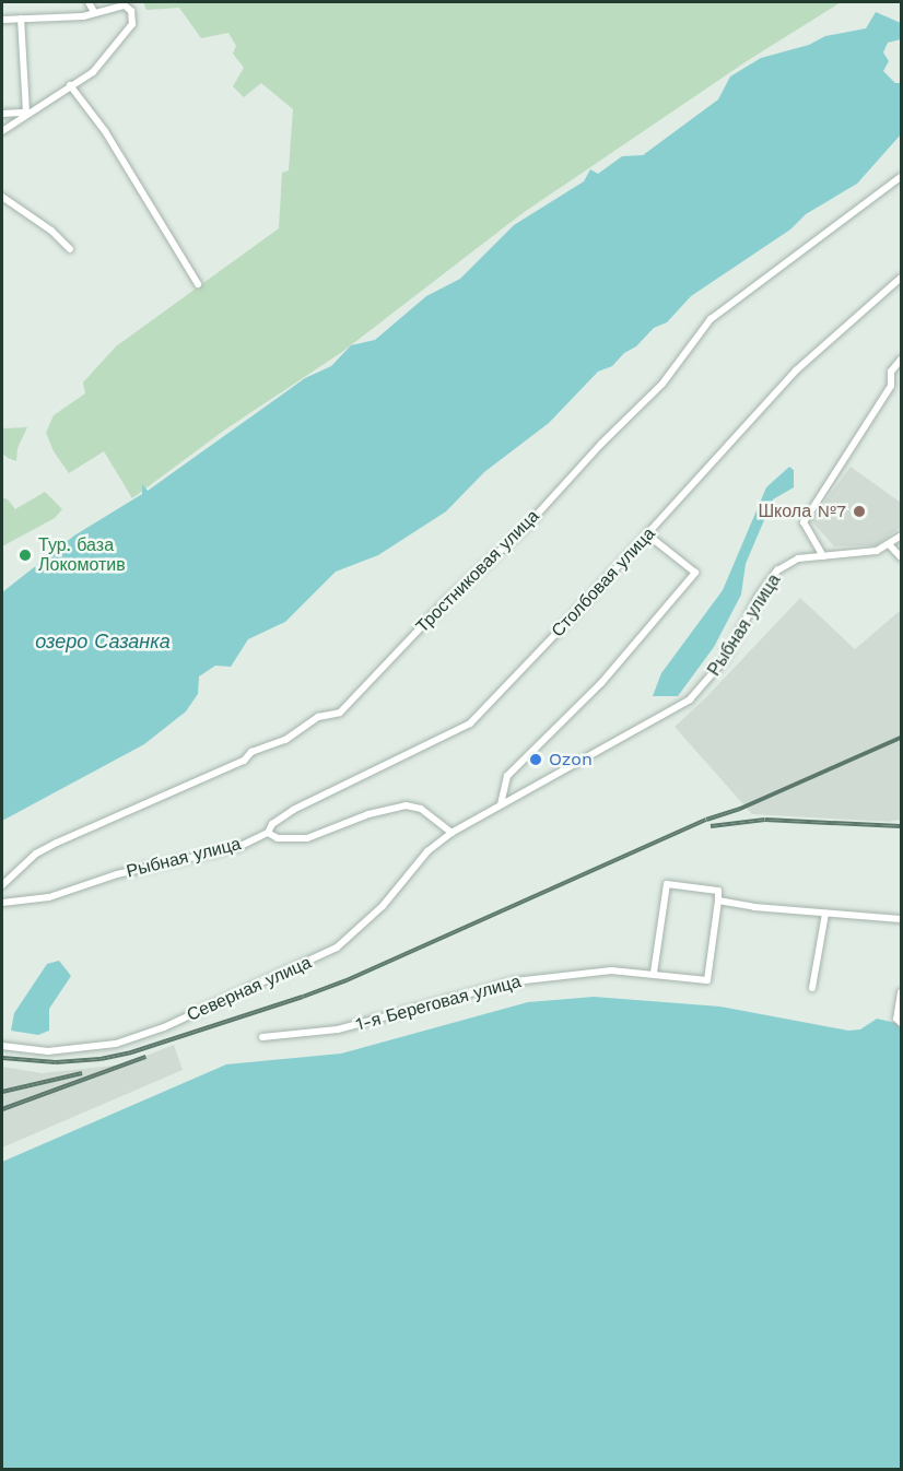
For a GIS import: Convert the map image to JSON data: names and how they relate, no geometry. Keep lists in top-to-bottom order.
{
  "streets": {
    "street": [
      "Тростниковая улица",
      "Столбовая улица",
      "Рыбная улица",
      "Северная улица",
      "1-я Береговая улица"
    ]
  },
  "crossings": [
    ["Столбовая улица", "Рыбная улица"],
    ["Рыбная улица", "Северная улица"]
  ],
  "water": ["озеро Сазанка"],
  "places": ["Школа №7", "Тур. база Локомотив", "Ozon"]
}
